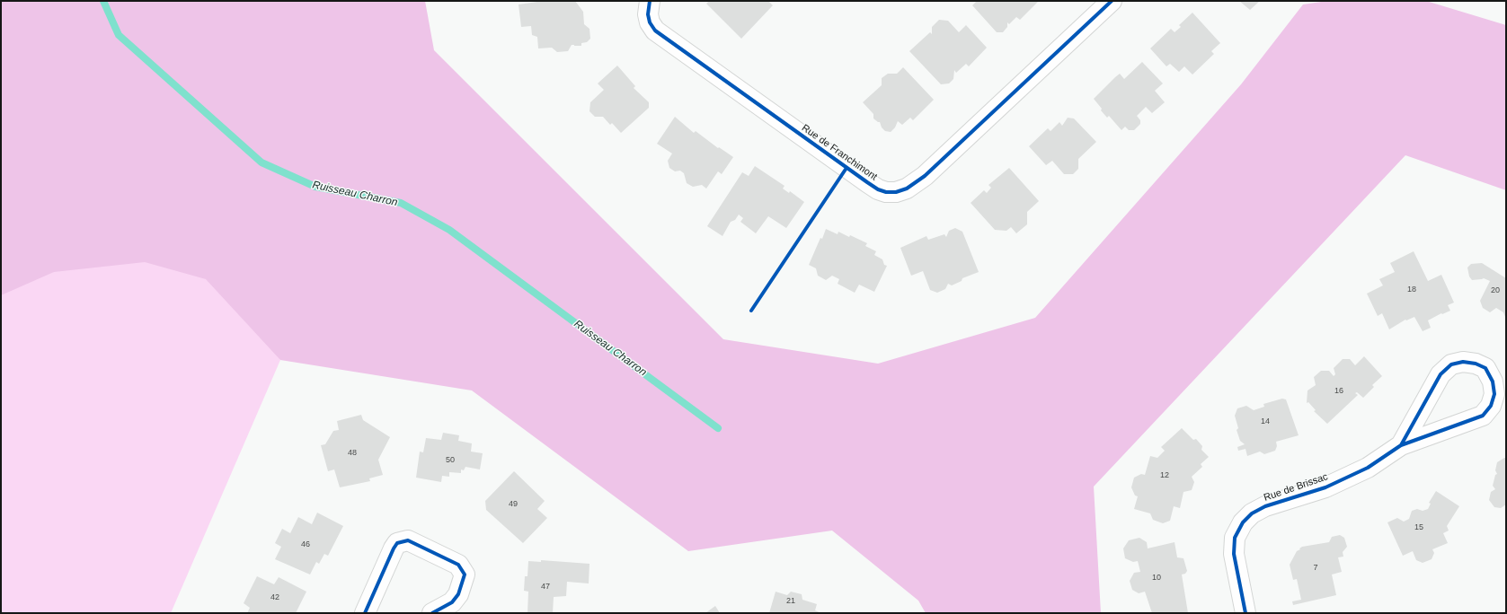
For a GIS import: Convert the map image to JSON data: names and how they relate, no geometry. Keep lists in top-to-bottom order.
{
  "streets": {
    "street": ["Rue de Franchimont", "Rue de Brissac"]
  },
  "water": ["Ruisseau Charron"],
  "house_numbers": [
    "18",
    "20",
    "16",
    "14",
    "48",
    "50",
    "12",
    "49",
    "15",
    "46",
    "7",
    "10",
    "47",
    "42",
    "21"
  ]
}
